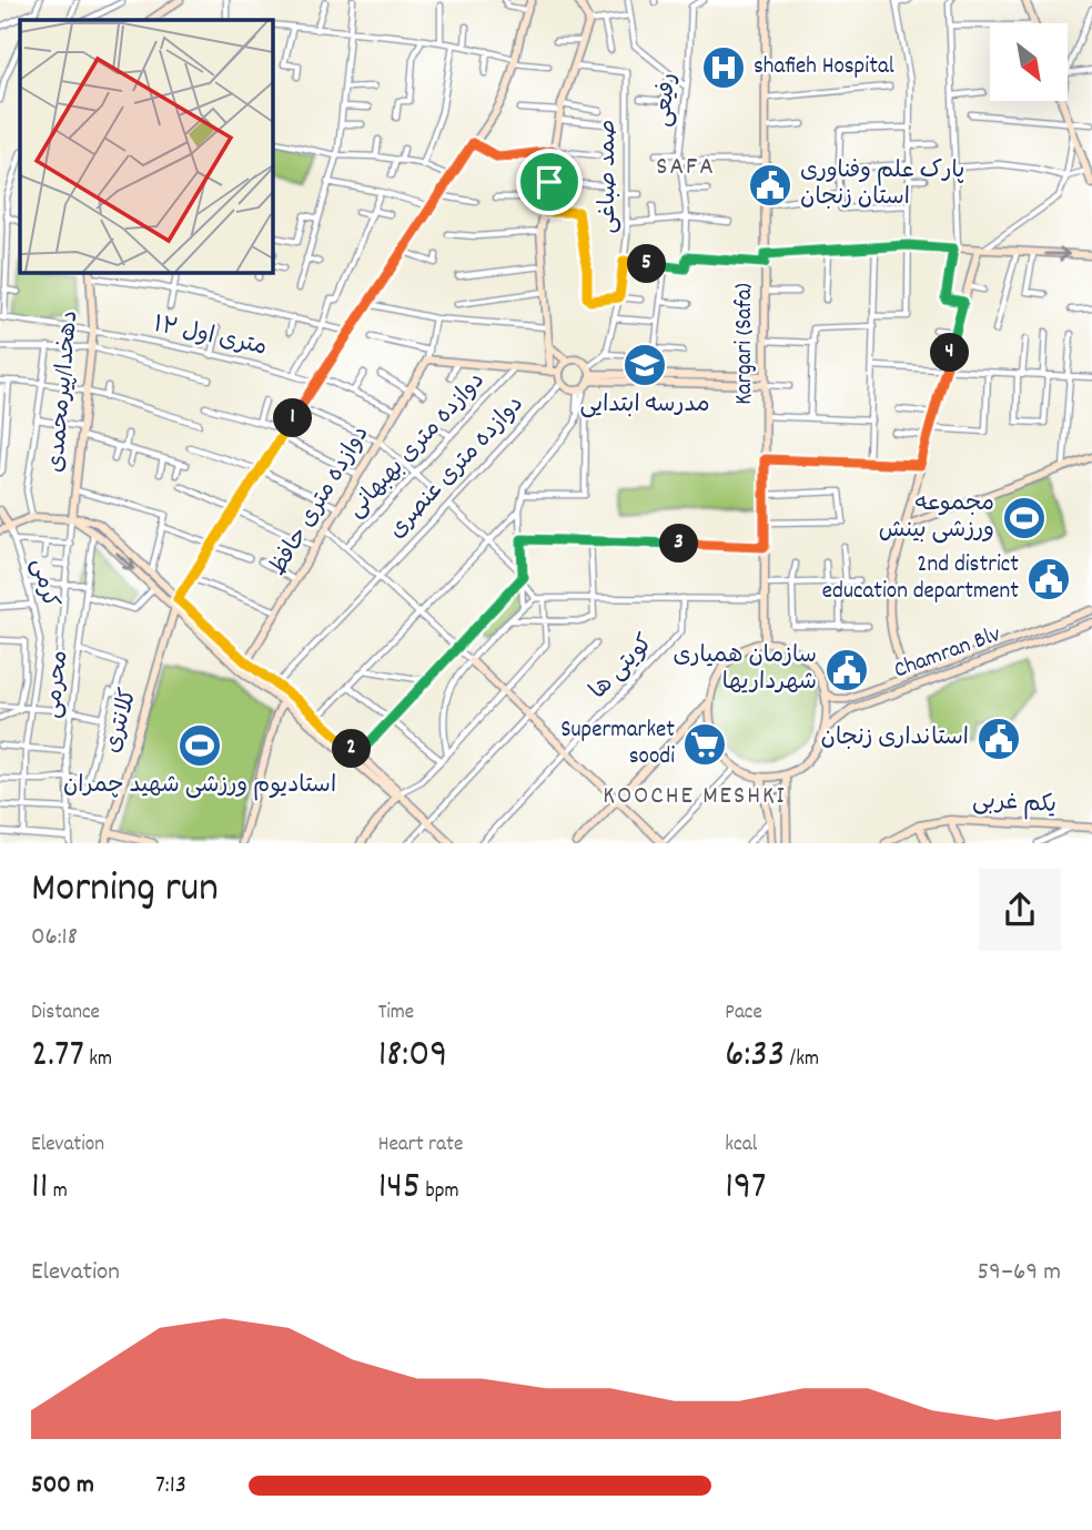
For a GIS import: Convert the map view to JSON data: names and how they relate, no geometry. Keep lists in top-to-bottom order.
{
  "streets": {
    "main road": [
      "Kargari (Safa)",
      "دهخدا/پیرمحمدی",
      "دوازده متری حافظ",
      "Chamran Blv",
      "کلانتری",
      "یکم غربی"
    ],
    "street": [
      "رفیعی",
      "صمد صباغی",
      "۱۲ متری اول",
      "دوازده متری بهبهانی",
      "دوازده متری عنصری",
      "کرمی",
      "کویتی ها",
      "محرمی"
    ]
  },
  "crossings": [
    ["۱۲ متری اول", "دهخدا/پیرمحمدی"],
    ["۱۲ متری اول", "دوازده متری حافظ"],
    ["۱۲ متری اول", "کلانتری"],
    ["Kargari (Safa)", "Chamran Blv"]
  ],
  "districts": ["SAFA", "KOOCHE MESHKI"],
  "places": {
    "hospital": ["shafieh Hospital"],
    "public building": [
      "پارک علم وفناوری استان زنجان",
      "2nd district education department",
      "سازمان همیاری شهرداریها",
      "استانداری زنجان"
    ],
    "school or university": ["مدرسه ابتدایی"],
    "sports": ["مجموعه ورزشی بینش", "استادیوم ورزشی شهید چمران"],
    "supermarket": ["Supermarket soodi"]
  },
  "north": "bottom right",
  "page": {
    "pins": [
      "5",
      "4",
      "1",
      "3",
      "2"
    ],
    "heading": ["Morning run", "06:18"],
    "stats": [
      ["Distance", "2.77 km"],
      ["Time", "18:09"],
      ["Pace", "6:33 /km"],
      ["Elevation", "11 m"],
      ["Heart rate", "145 bpm"],
      ["kcal", "197"]
    ],
    "chart": ["Elevation", "59–69 m"],
    "list": [
      {
        "name": "500 m",
        "note": "7:13"
      }
    ]
  }
}
